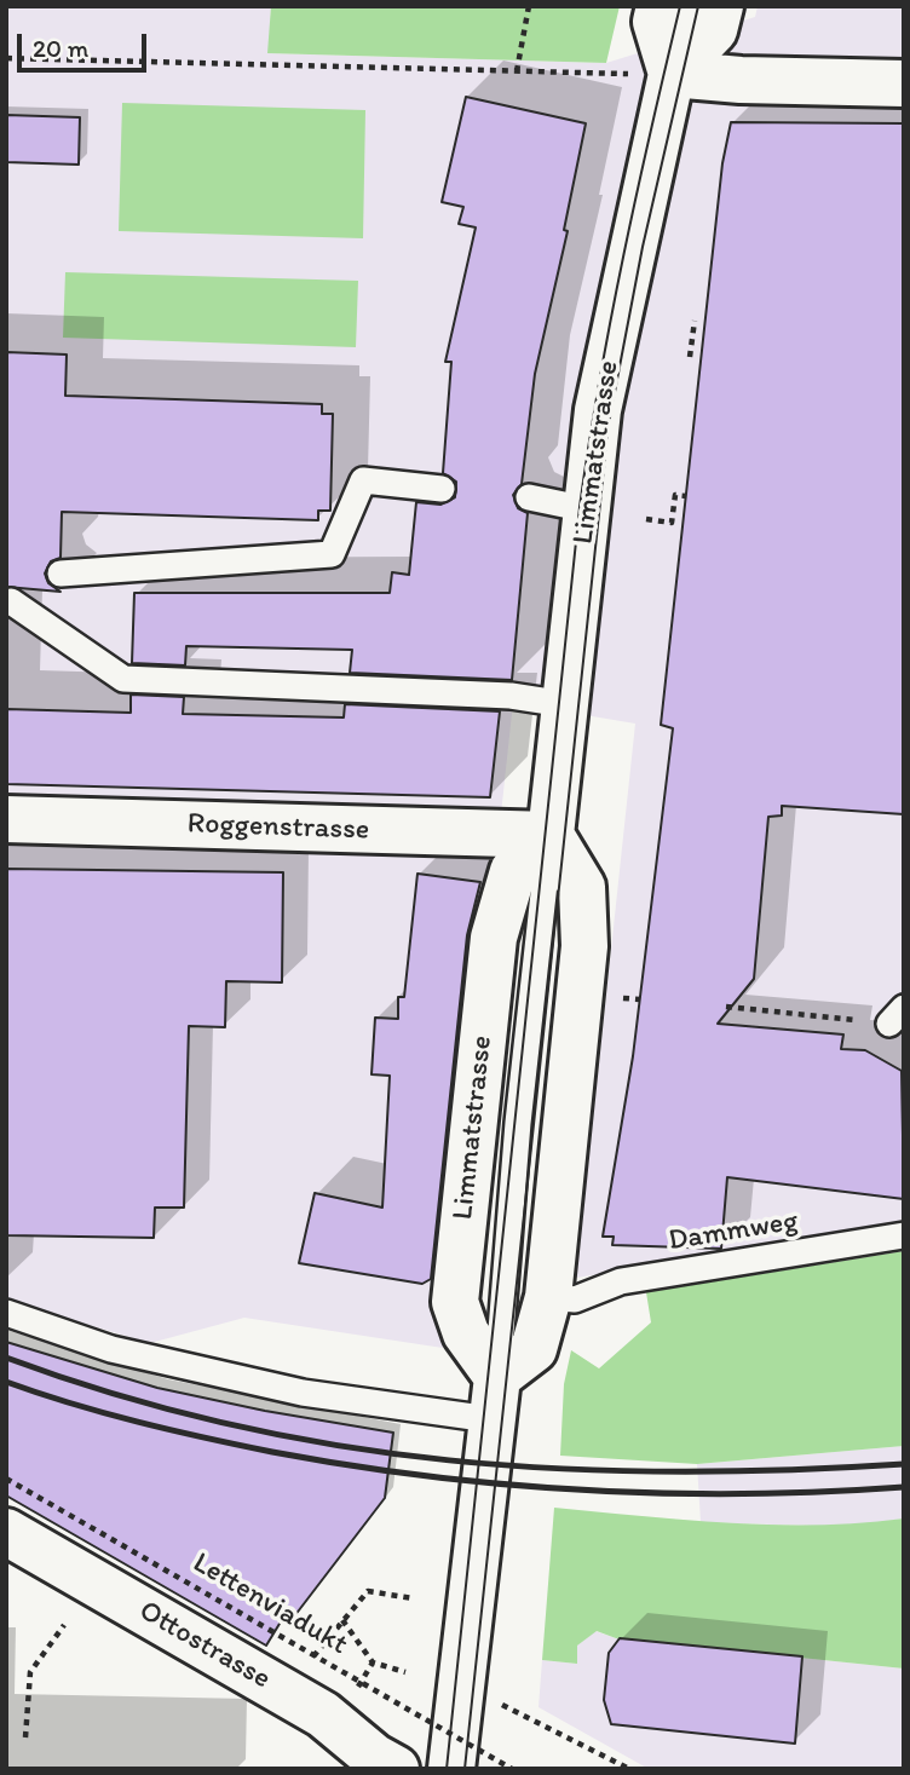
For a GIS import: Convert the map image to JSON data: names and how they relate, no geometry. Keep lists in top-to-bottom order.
{
  "streets": {
    "street": ["Limmatstrasse", "Roggenstrasse", "Ottostrasse"],
    "lane": ["Dammweg"],
    "path": ["Lettenviadukt"]
  },
  "crossings": [
    ["Limmatstrasse", "Roggenstrasse"]
  ],
  "scale_bar": "20 m"
}
